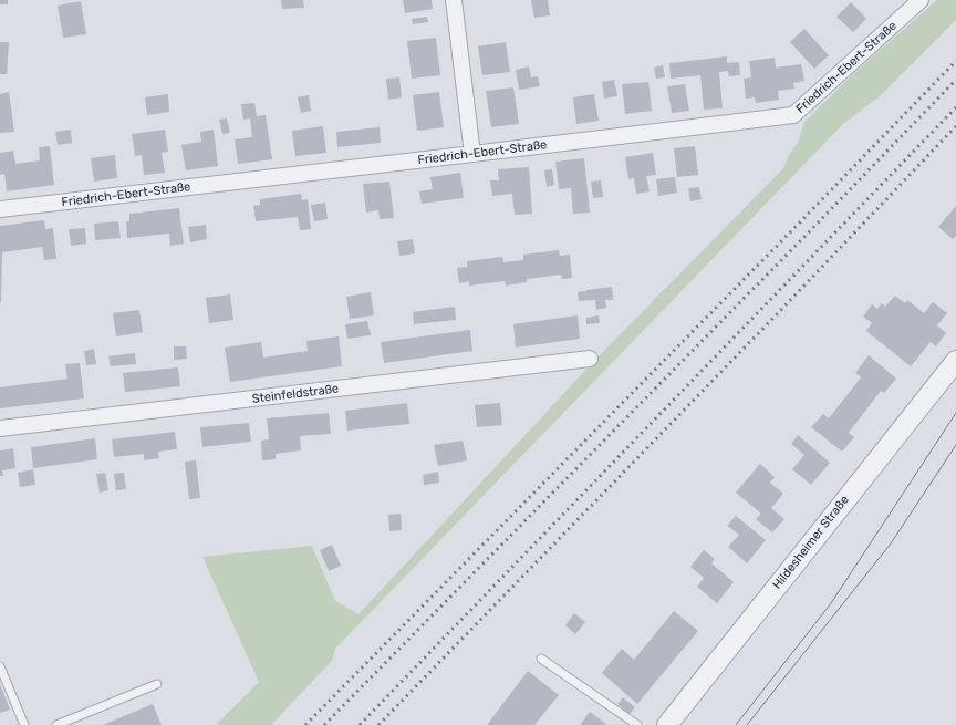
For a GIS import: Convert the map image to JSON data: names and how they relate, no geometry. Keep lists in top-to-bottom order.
{
  "streets": {
    "street": ["Friedrich-Ebert-Straße", "Steinfeldstraße", "Hildesheimer Straße"]
  }
}
